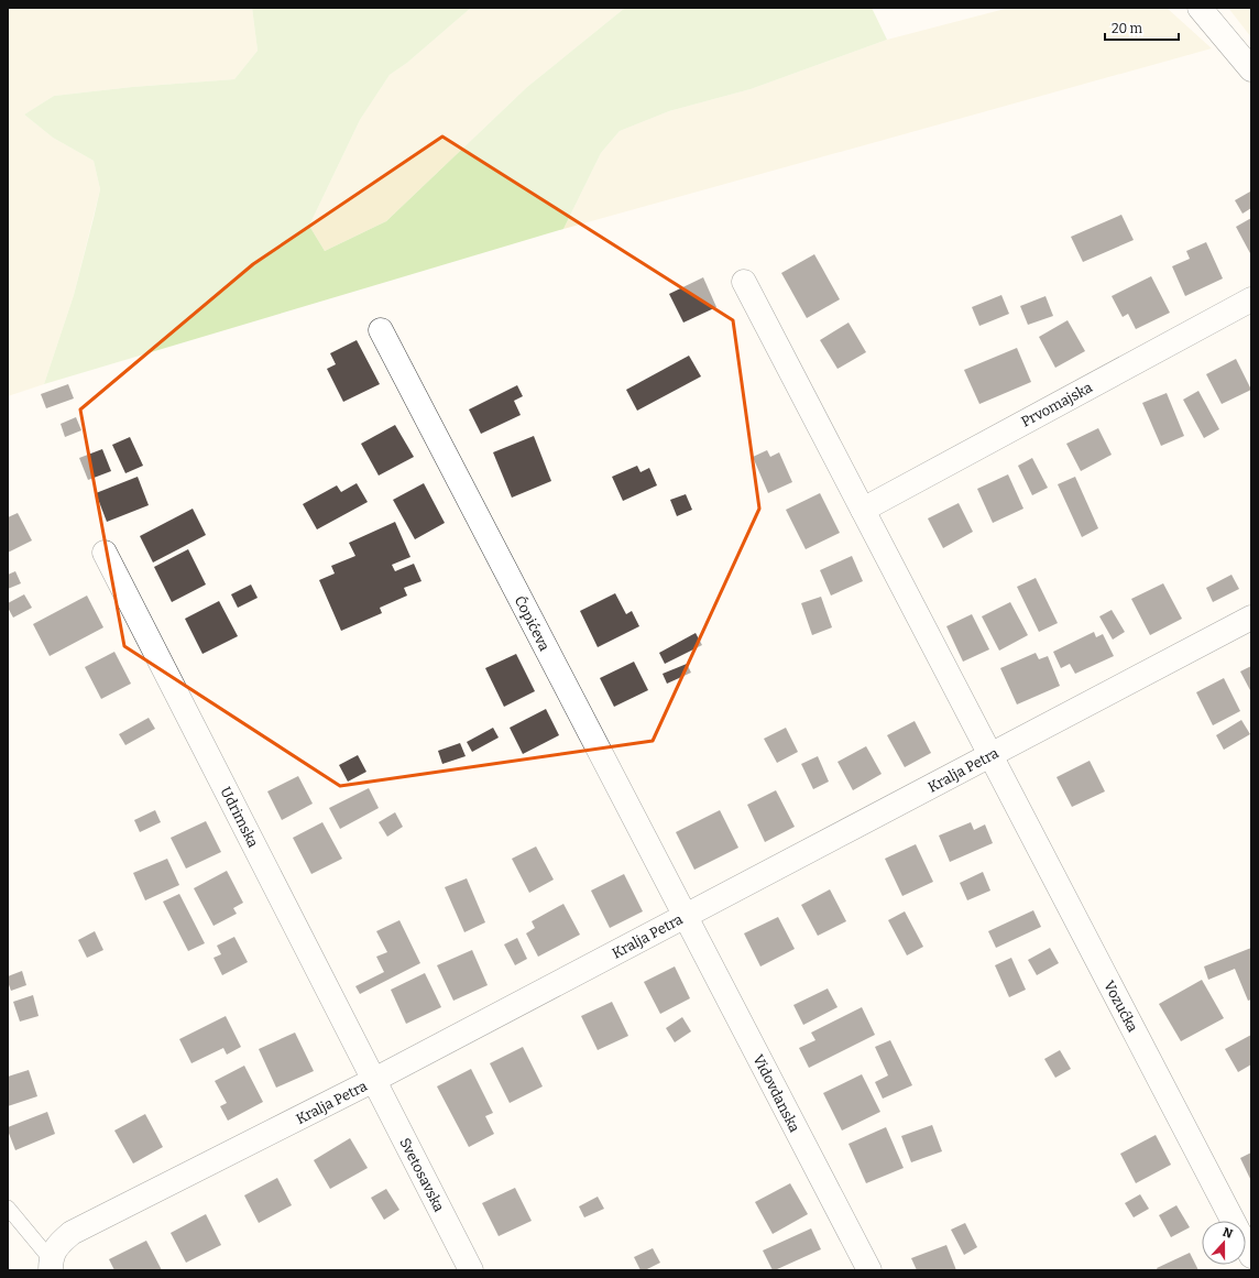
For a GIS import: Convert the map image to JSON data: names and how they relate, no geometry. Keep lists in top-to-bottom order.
{
  "streets": {
    "street": [
      "Prvomajska",
      "Ćopićeva",
      "Kralja Petra",
      "Udrimska",
      "Vozućka",
      "Vidovdanska",
      "Svetosavska"
    ]
  },
  "crossings": [
    ["Ćopićeva", "Kralja Petra"],
    ["Ćopićeva", "Vidovdanska"],
    ["Kralja Petra", "Udrimska"],
    ["Kralja Petra", "Vozućka"],
    ["Kralja Petra", "Vidovdanska"],
    ["Kralja Petra", "Svetosavska"],
    ["Udrimska", "Svetosavska"]
  ],
  "scale_bar": "20 m",
  "north": "top"
}
